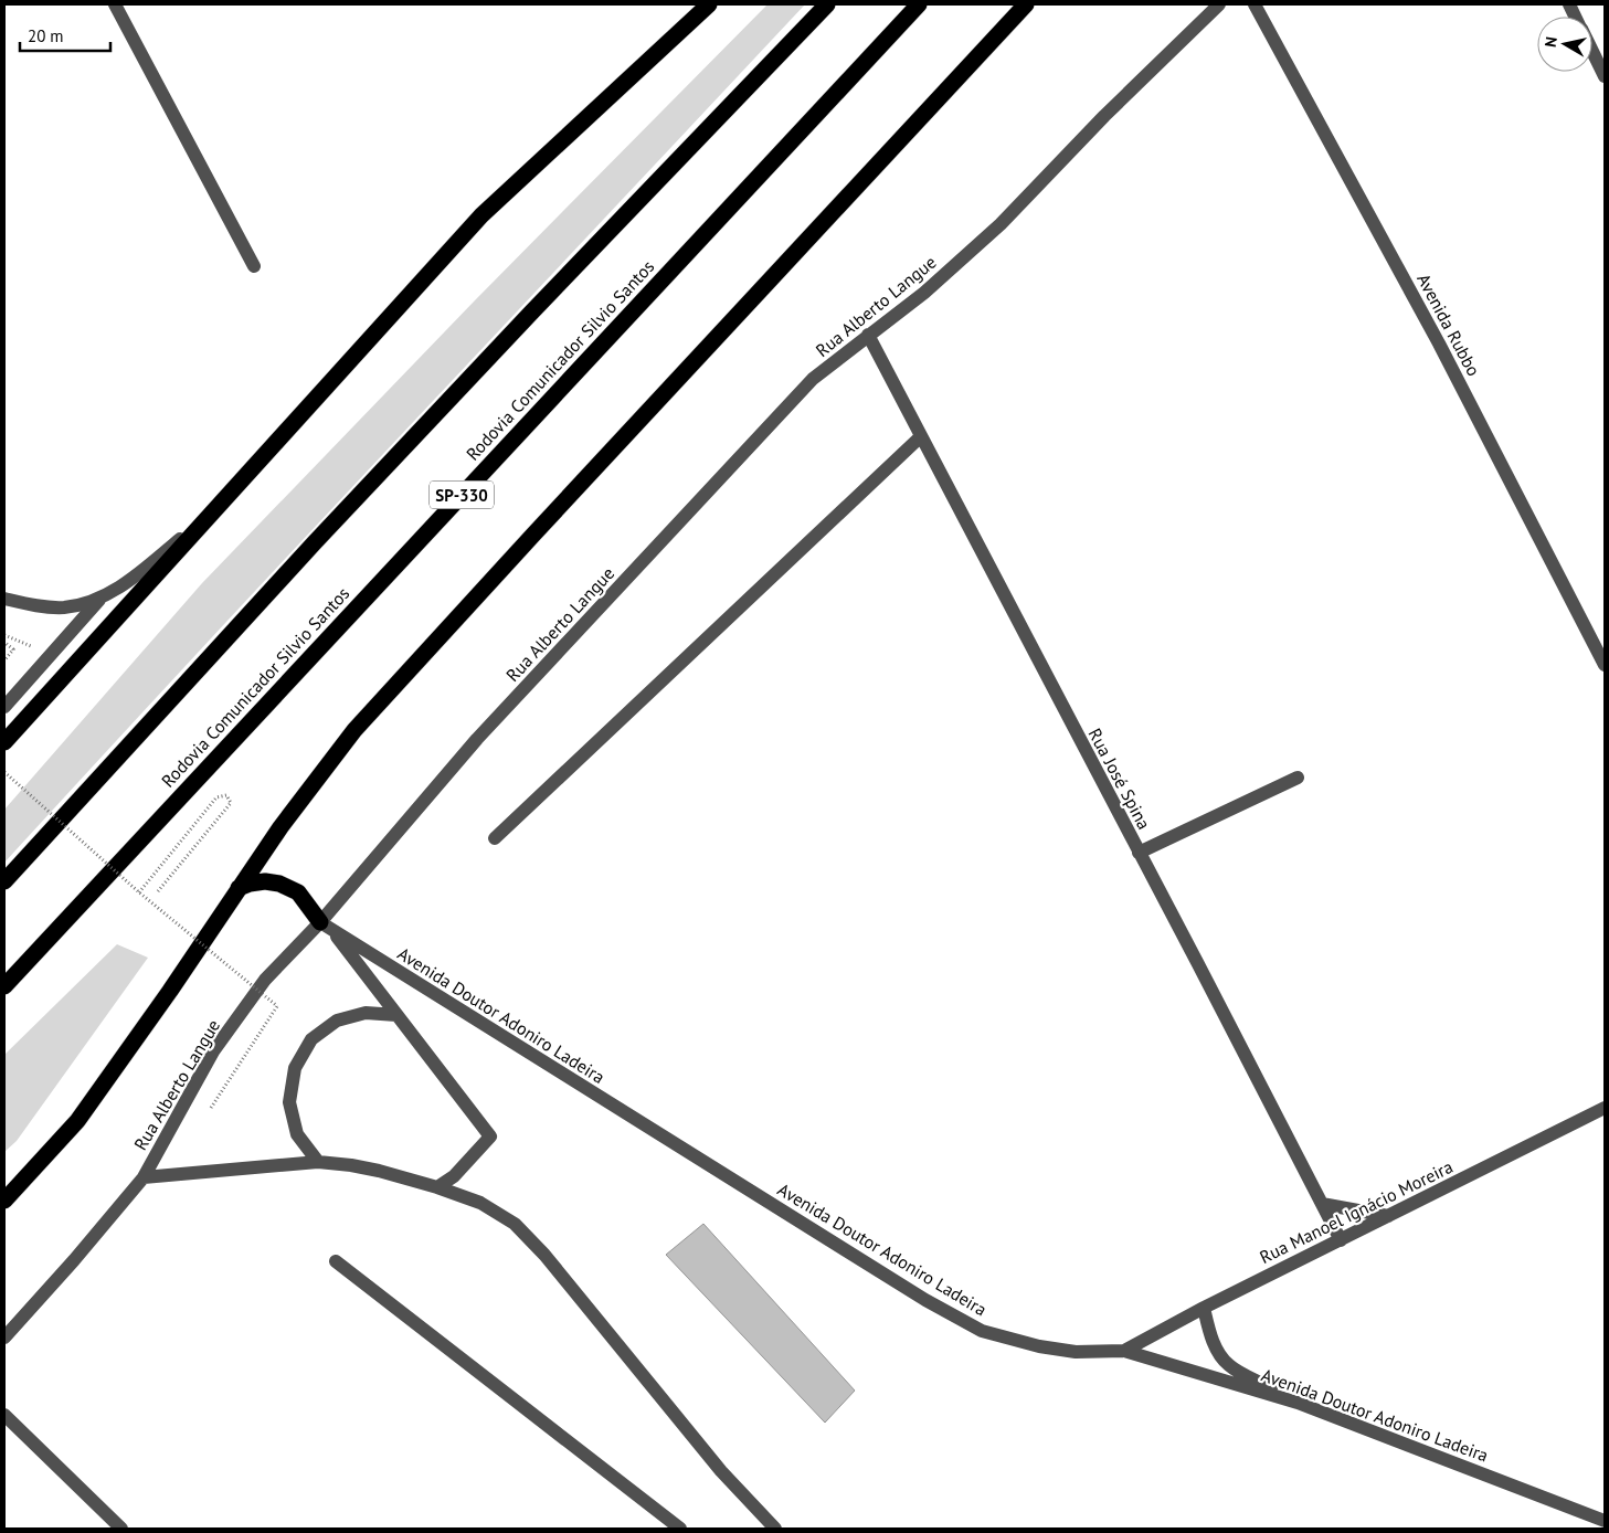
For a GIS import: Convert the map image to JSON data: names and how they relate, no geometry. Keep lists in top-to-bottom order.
{
  "streets": {
    "highway": ["Rodovia Comunicador Silvio Santos", "SP-330"],
    "street": [
      "Rua Alberto Langue",
      "Avenida Rubbo",
      "Rua José Spina",
      "Avenida Doutor Adoniro Ladeira",
      "Rua Manoel Ignácio Moreira"
    ]
  },
  "crossings": [
    ["Rua Alberto Langue", "Rua José Spina"],
    ["Rua Alberto Langue", "Avenida Doutor Adoniro Ladeira"],
    ["Rua José Spina", "Rua Manoel Ignácio Moreira"],
    ["Avenida Doutor Adoniro Ladeira", "Rua Manoel Ignácio Moreira"]
  ],
  "scale_bar": "20 m",
  "north": "left"
}
